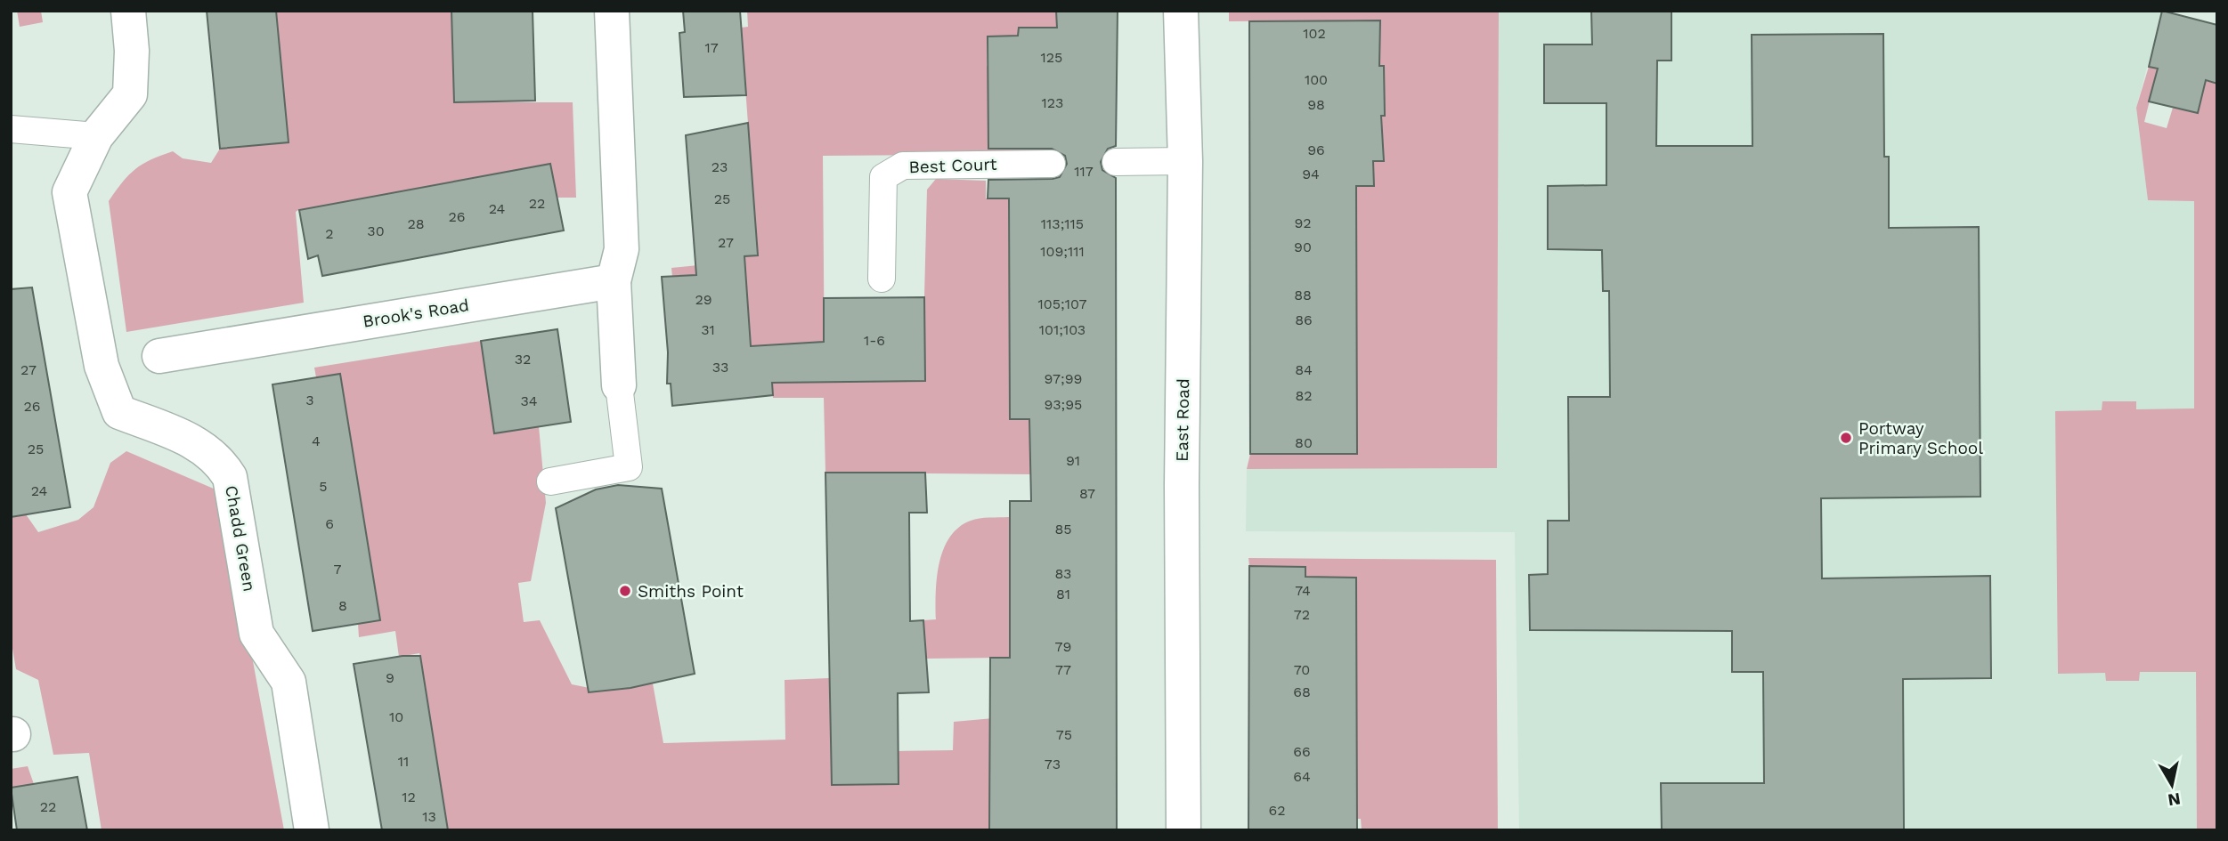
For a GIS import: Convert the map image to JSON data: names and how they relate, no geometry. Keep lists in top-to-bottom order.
{
  "streets": {
    "street": ["Brook's Road", "East Road", "Chadd Green"],
    "lane": ["Best Court"]
  },
  "places": ["Portway Primary School", "Smiths Point"],
  "house_numbers": [
    "102",
    "17",
    "125",
    "100",
    "123",
    "98",
    "96",
    "23",
    "117",
    "94",
    "25",
    "22",
    "24",
    "26",
    "92",
    "28",
    "113;115",
    "30",
    "2",
    "27",
    "90",
    "109;111",
    "88",
    "29",
    "105;107",
    "86",
    "31",
    "101;103",
    "1-6",
    "32",
    "33",
    "27",
    "84",
    "97;99",
    "82",
    "3",
    "34",
    "93;95",
    "26",
    "4",
    "80",
    "25",
    "91",
    "5",
    "24",
    "87",
    "6",
    "85",
    "7",
    "83",
    "74",
    "81",
    "8",
    "72",
    "79",
    "77",
    "70",
    "9",
    "68",
    "10",
    "75",
    "66",
    "11",
    "73",
    "64",
    "12",
    "22",
    "62",
    "13"
  ],
  "north": "bottom"
}
